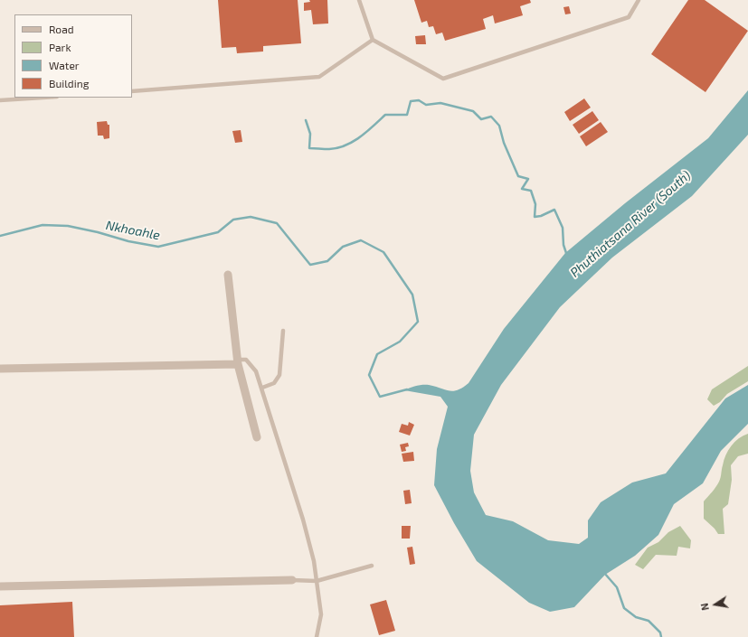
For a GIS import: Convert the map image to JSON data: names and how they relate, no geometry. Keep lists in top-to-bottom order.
{
  "water": ["Phuthiatsana River (South)", "Nkhoahle"],
  "legend": [
    "Road",
    "Park",
    "Water",
    "Building"
  ],
  "north": "left"
}
